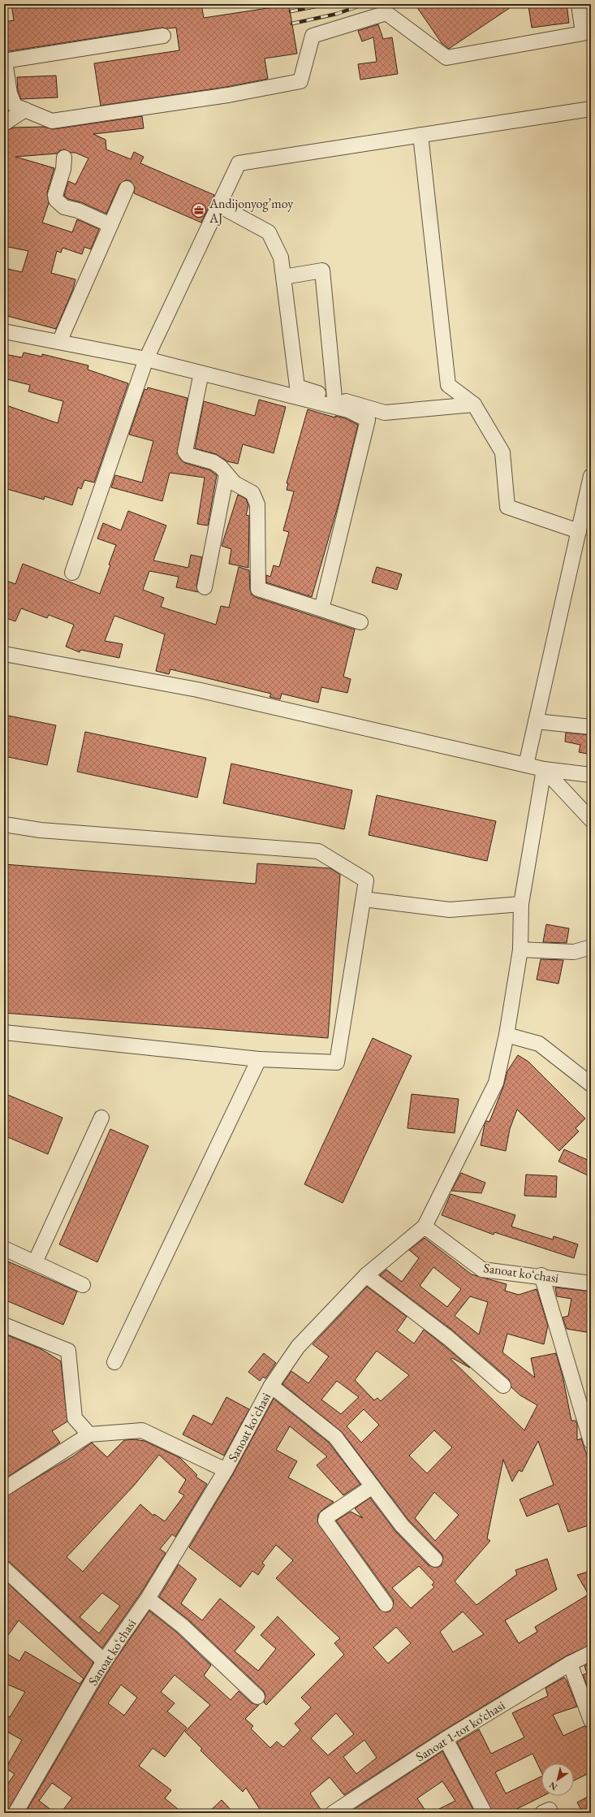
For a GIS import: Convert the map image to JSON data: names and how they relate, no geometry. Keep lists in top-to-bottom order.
{
  "streets": {
    "street": ["Sanoat koʻchasi", "Sanoat 1-tor ko‘chasi"]
  },
  "places": {
    "office": ["Andijonyog’moy AJ"]
  },
  "north": "bottom left"
}
